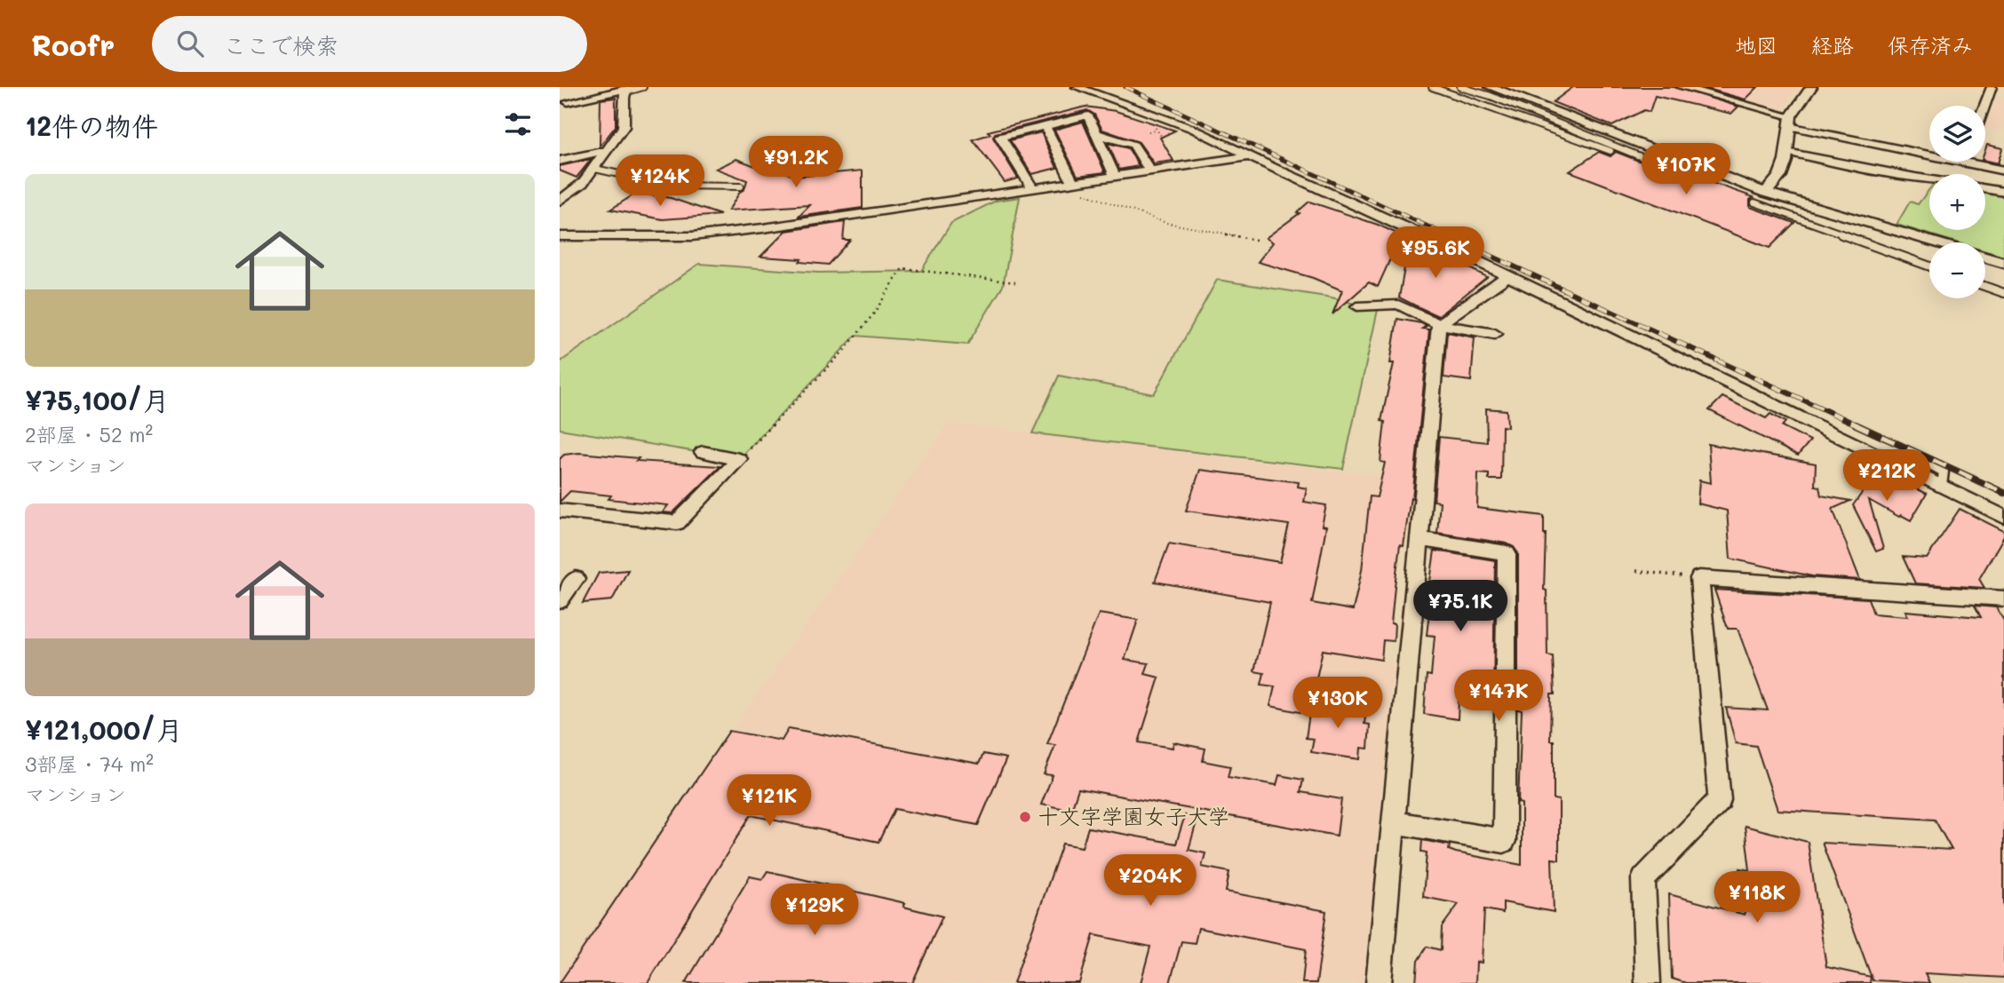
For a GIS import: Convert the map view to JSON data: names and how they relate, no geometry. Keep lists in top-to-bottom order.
{
  "places": ["十文字学園女子大学"],
  "page": {
    "header": "Roofr",
    "search": "ここで検索",
    "nav": ["地図", "経路", "保存済み"],
    "heading": "12件の物件",
    "map_buttons": ["+", "−"],
    "price": [
      "¥91.2K",
      "¥107K",
      "¥124K",
      "¥95.6K",
      "¥212K",
      "¥75.1K",
      "¥147K",
      "¥130K",
      "¥121K",
      "¥204K",
      "¥118K",
      "¥129K"
    ],
    "list": [
      {
        "name": "¥75,100/月",
        "note": "2部屋 · 52 m² · マンション"
      },
      {
        "name": "¥121,000/月",
        "note": "3部屋 · 74 m² · マンション"
      }
    ]
  }
}
